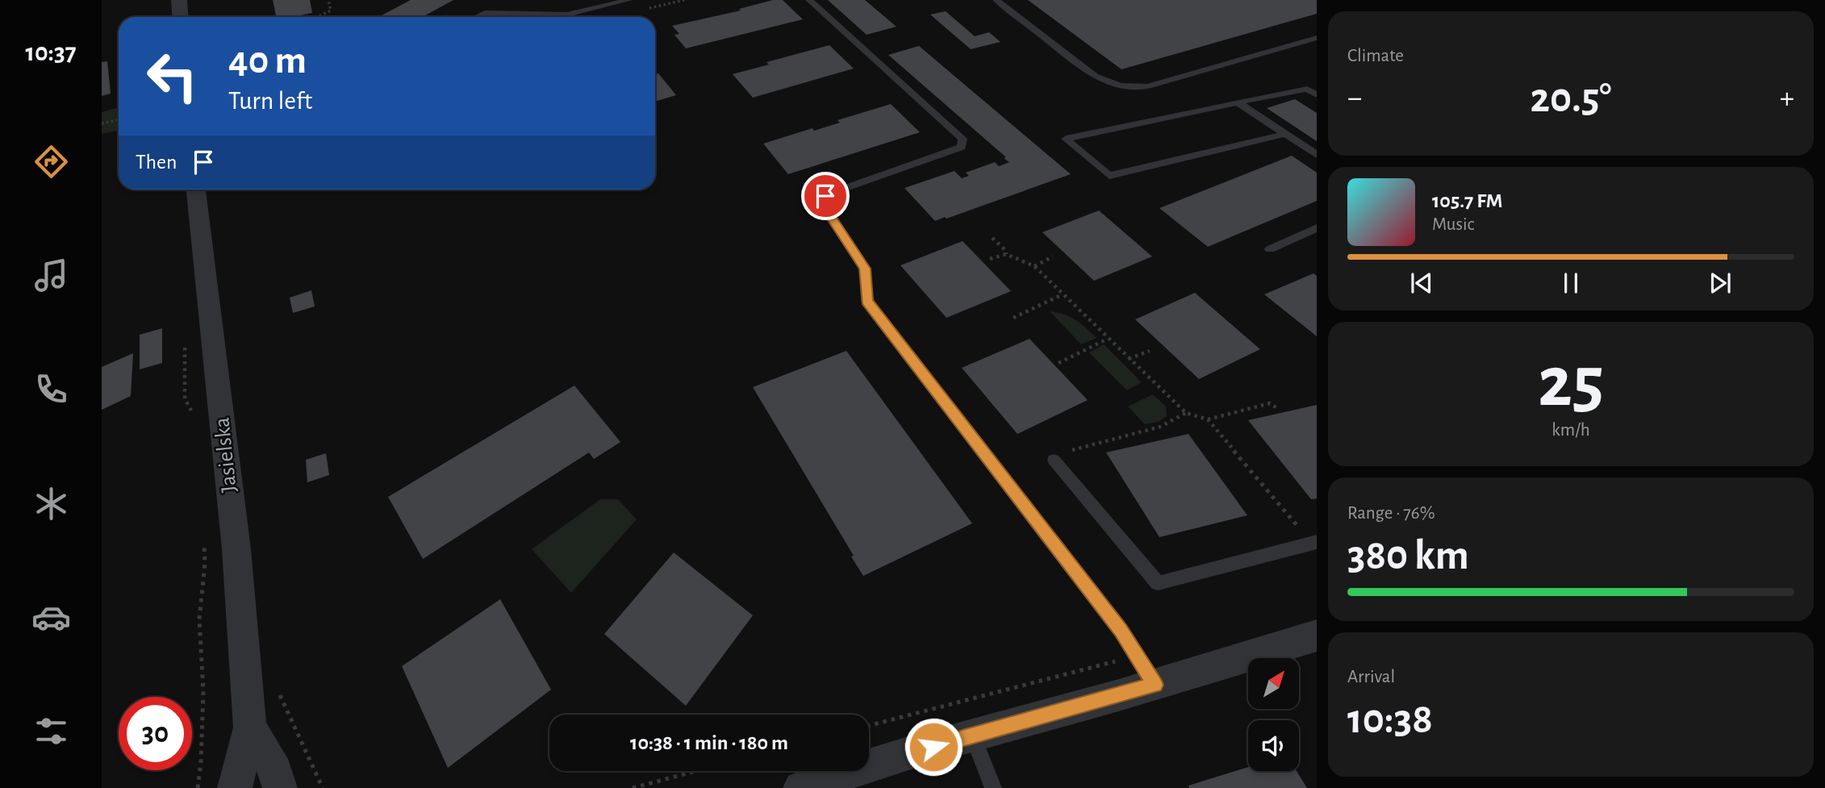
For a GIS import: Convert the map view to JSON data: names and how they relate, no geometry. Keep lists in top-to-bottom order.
{
  "streets": {
    "street": ["Jasielska"]
  },
  "north": "top right",
  "page": {
    "tabs": "10:37",
    "tile": [
      "Climate",
      ["25", "km/h"],
      ["Range · 76%", "380 km"],
      ["Arrival", "10:38"]
    ],
    "turn": ["40 m", "Turn left"],
    "heat": ["−", "20.5°", "+"],
    "then": "Then",
    "song": ["105.7 FM", "Music"],
    "limit": "30",
    "trip": "10:38 · 1 min · 180 m"
  }
}
